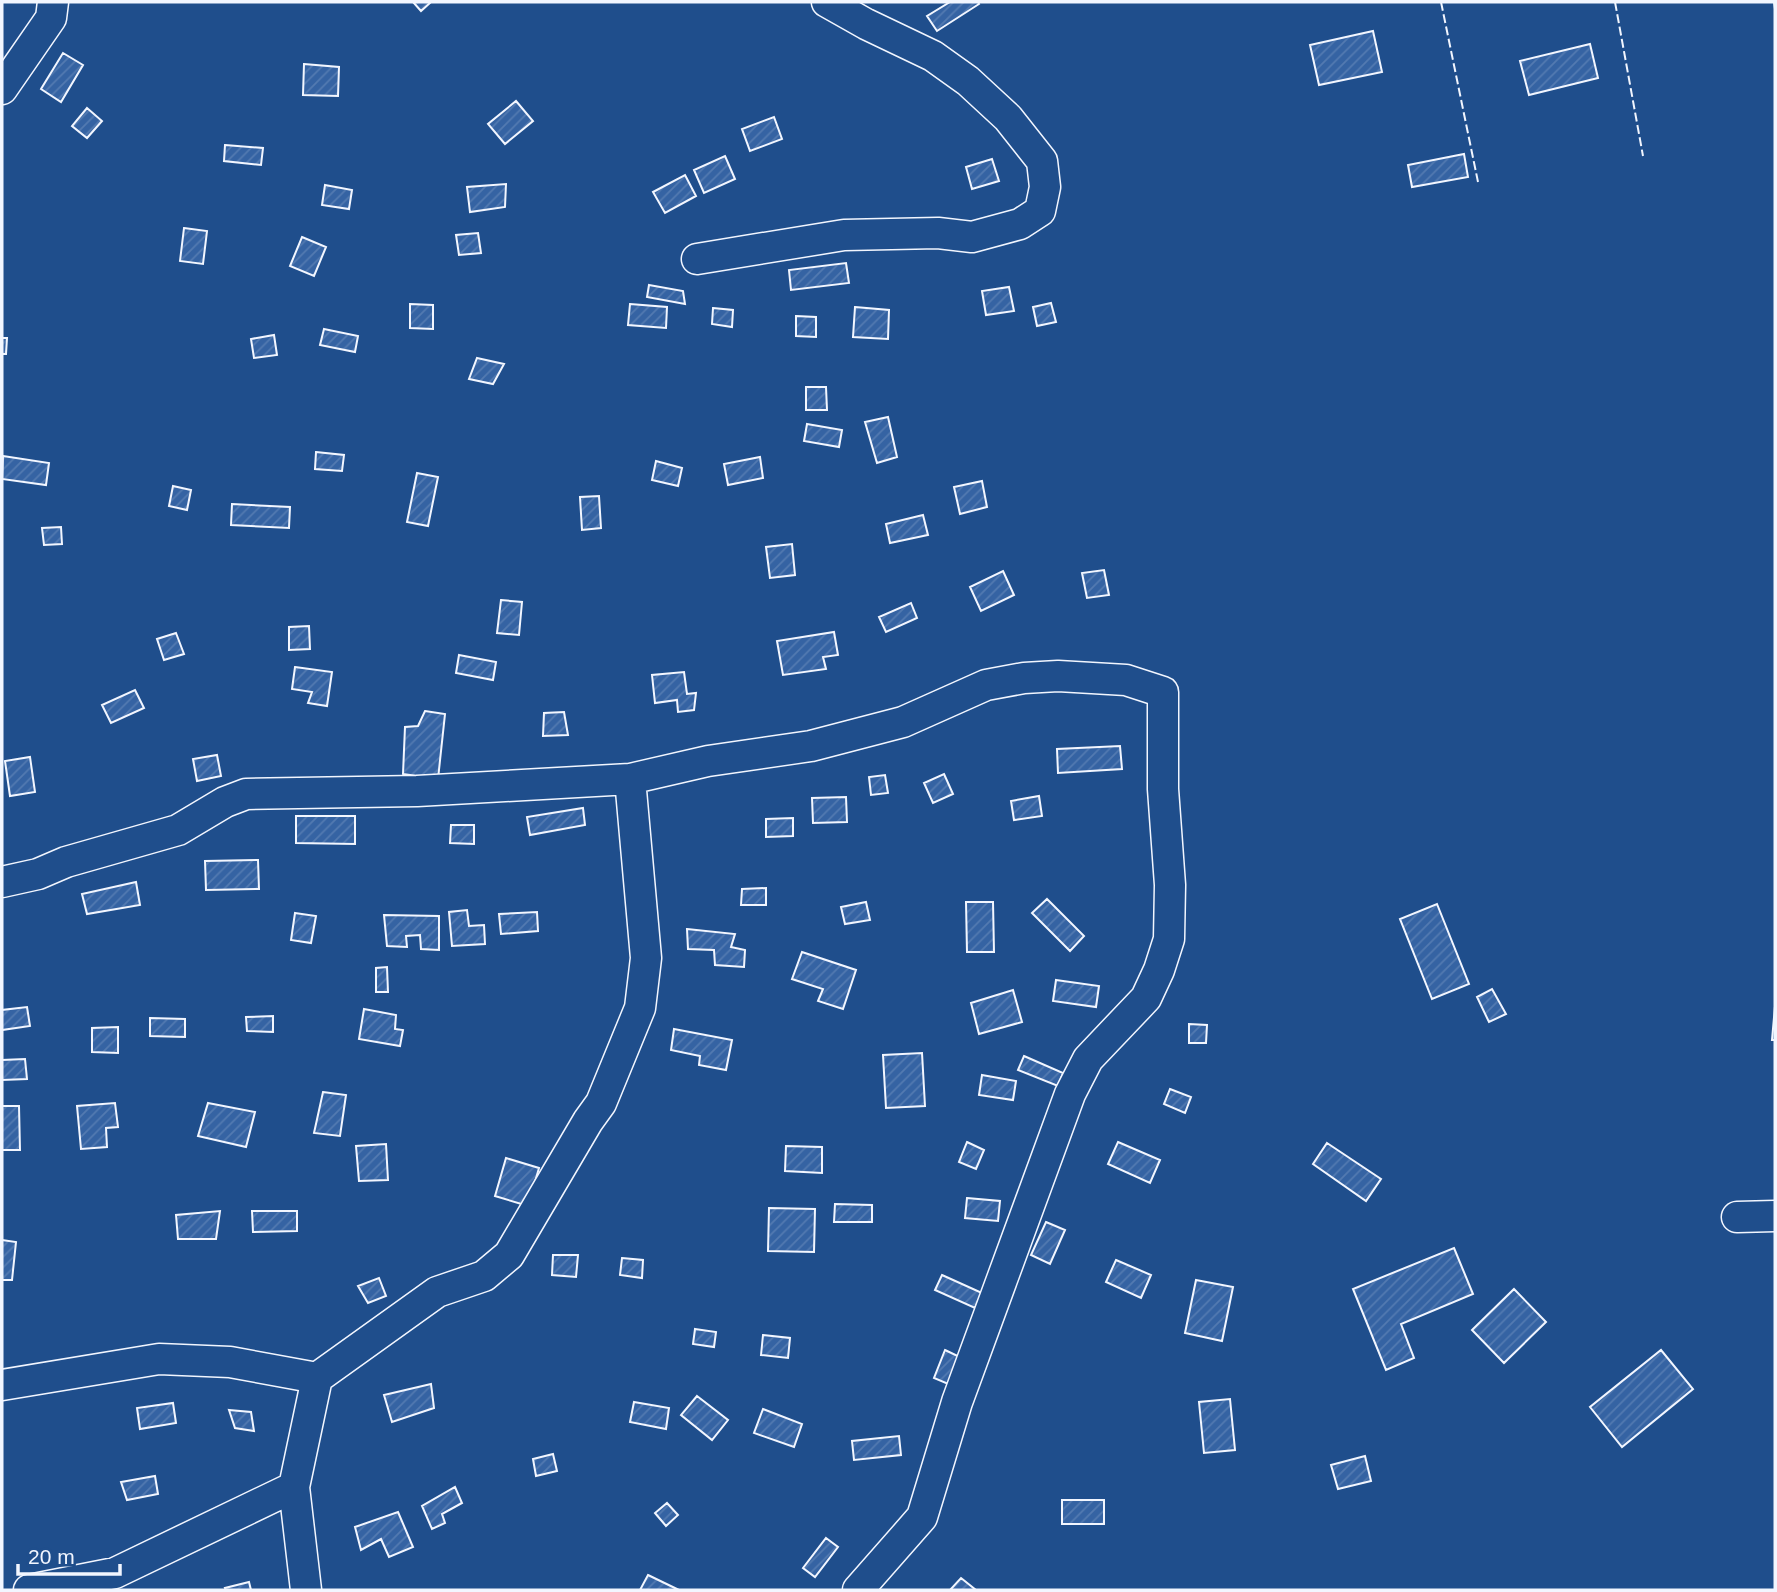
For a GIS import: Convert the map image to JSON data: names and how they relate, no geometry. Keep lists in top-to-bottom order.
{
  "scale_bar": "20 m"
}
